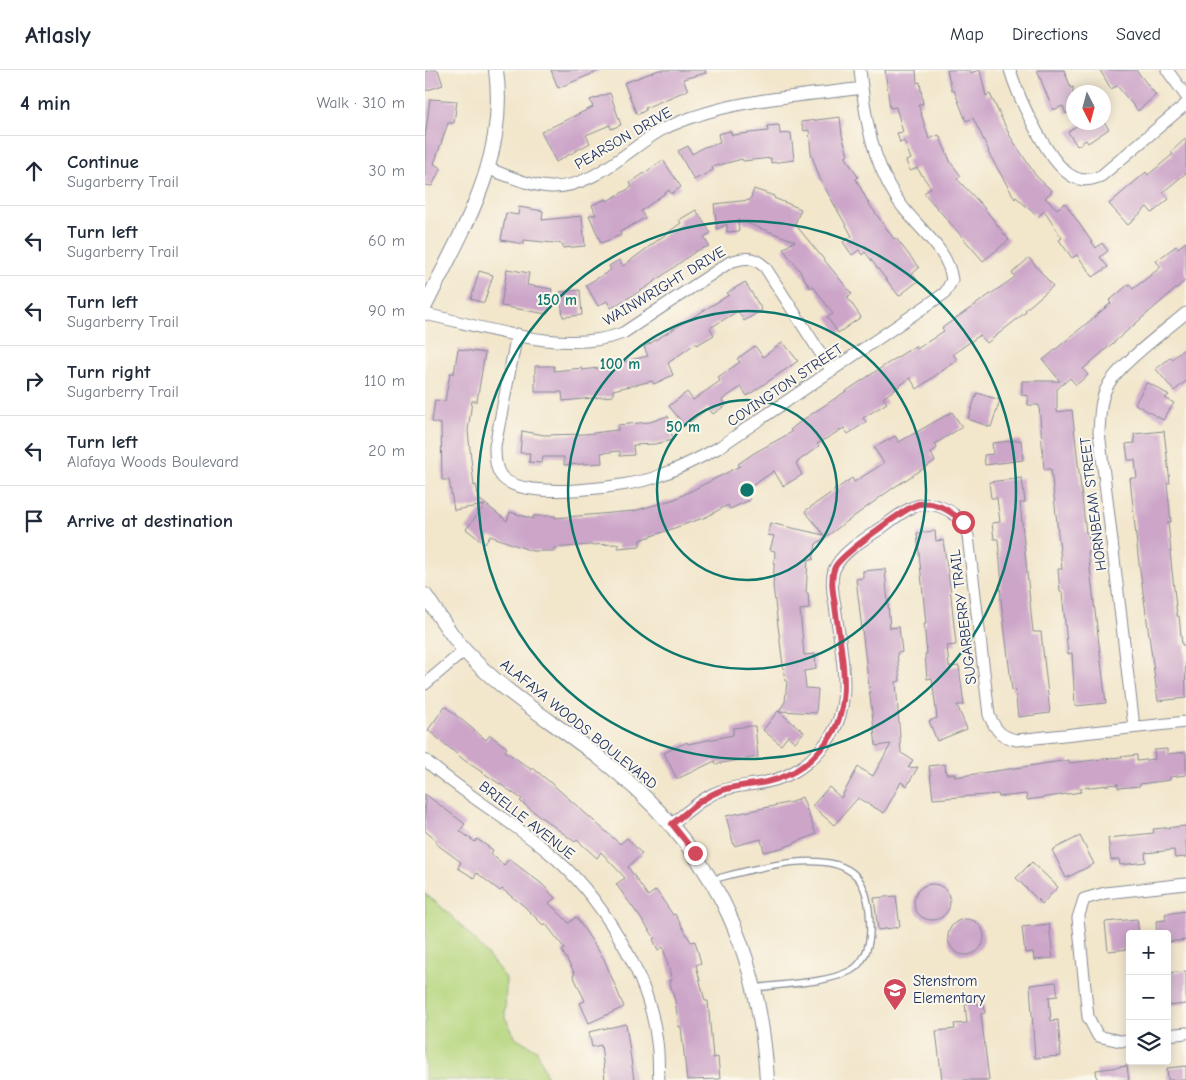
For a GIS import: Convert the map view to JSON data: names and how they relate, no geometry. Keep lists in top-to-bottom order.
{
  "streets": {
    "street": [
      "PEARSON DRIVE",
      "WAINWRIGHT DRIVE",
      "COVINGTON STREET",
      "HORNBEAM STREET",
      "SUGARBERRY TRAIL",
      "ALAFAYA WOODS BOULEVARD",
      "BRIELLE AVENUE"
    ]
  },
  "crossings": [
    ["PEARSON DRIVE", "COVINGTON STREET"],
    ["WAINWRIGHT DRIVE", "COVINGTON STREET"],
    ["HORNBEAM STREET", "SUGARBERRY TRAIL"],
    ["SUGARBERRY TRAIL", "ALAFAYA WOODS BOULEVARD"]
  ],
  "places": {
    "school or university": ["Stenstrom Elementary"]
  },
  "north": "bottom",
  "page": {
    "header": "Atlasly",
    "nav": ["Map", "Directions", "Saved"],
    "heading": ["4 min", "Walk · 310 m"],
    "list": [
      ["Continue", "Sugarberry Trail", "30 m"],
      ["Turn left", "Sugarberry Trail", "60 m"],
      ["Turn left", "Sugarberry Trail", "90 m"],
      ["Turn right", "Sugarberry Trail", "110 m"],
      ["Turn left", "Alafaya Woods Boulevard", "20 m"],
      "Arrive at destination"
    ],
    "map_buttons": ["+", "−"]
  },
  "rings": ["150 m", "100 m", "50 m"]
}
